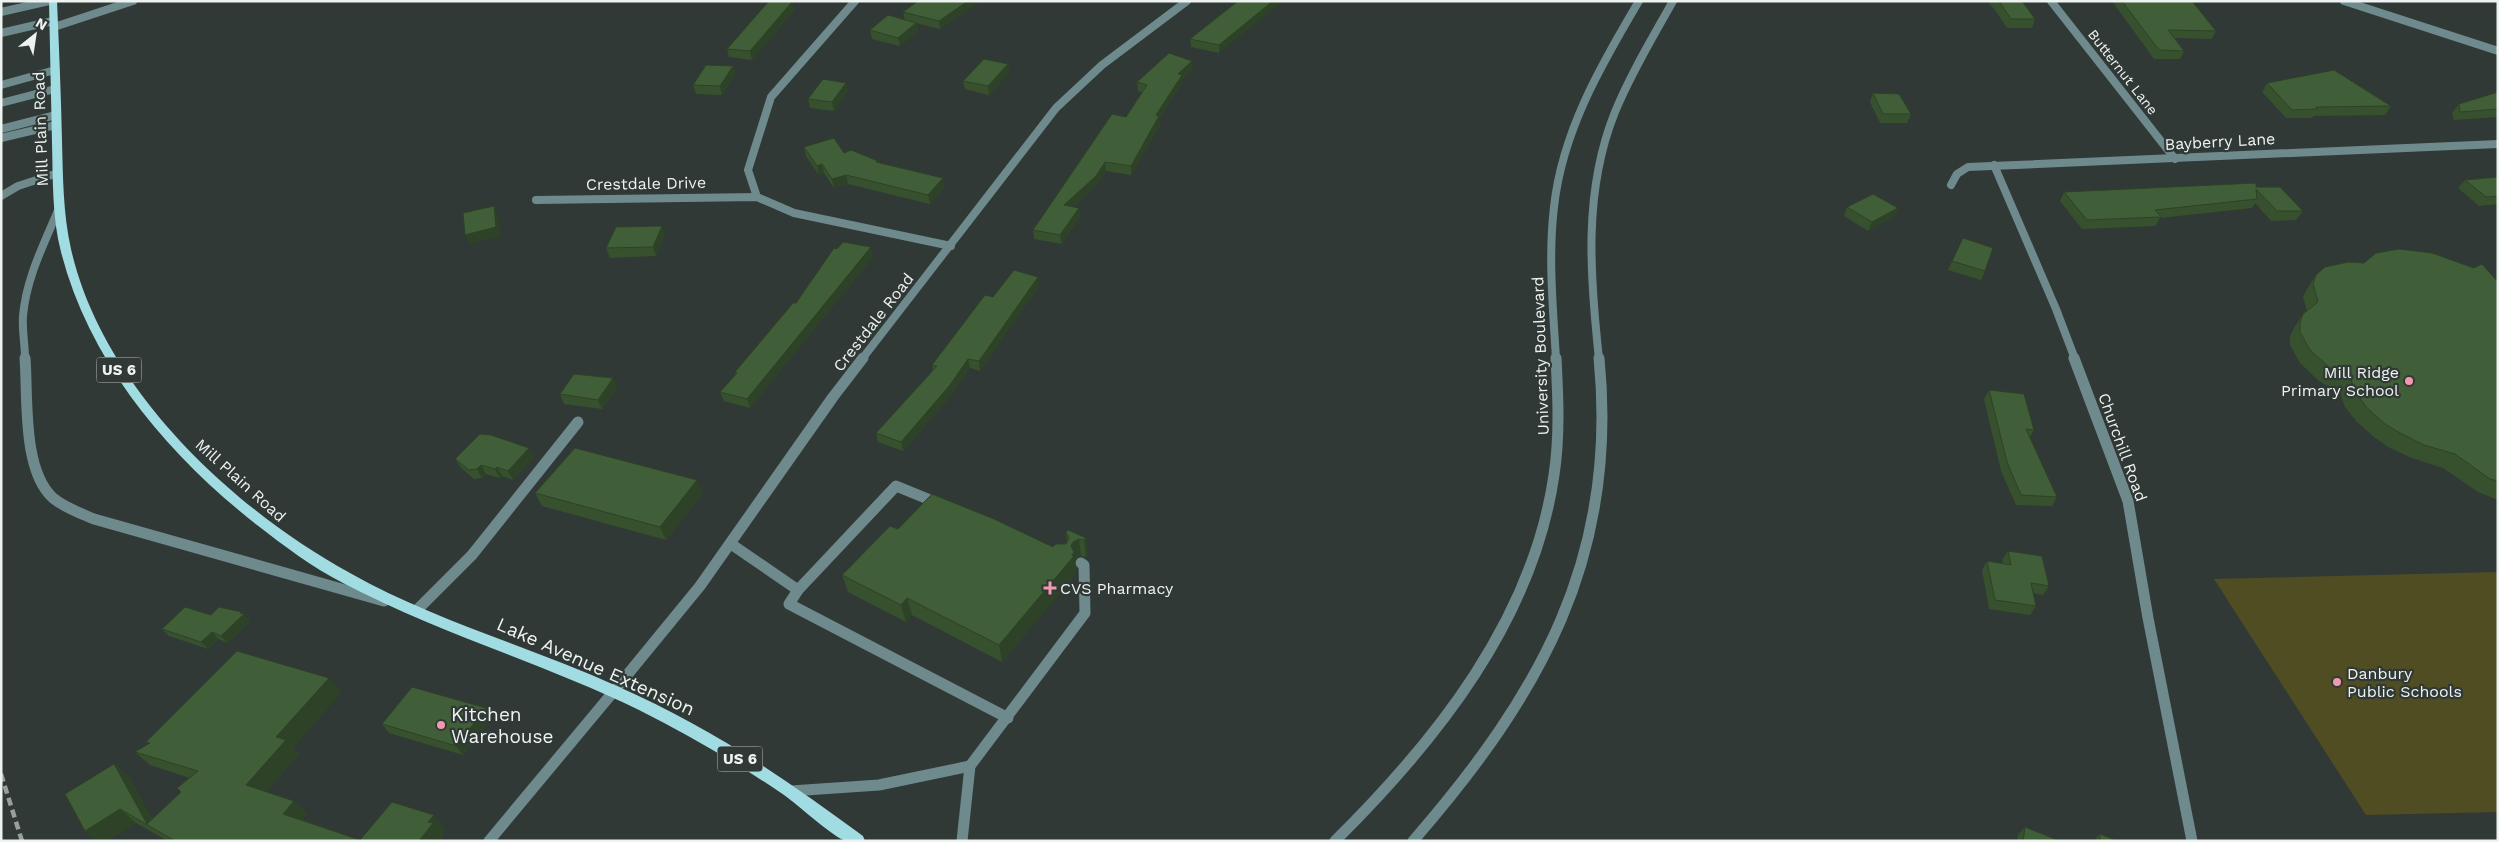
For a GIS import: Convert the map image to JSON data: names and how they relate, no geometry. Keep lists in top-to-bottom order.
{
  "streets": {
    "main road": ["Mill Plain Road", "US 6", "Lake Avenue Extension"],
    "street": [
      "Butternut Lane",
      "Bayberry Lane",
      "Crestdale Drive",
      "Crestdale Road",
      "University Boulevard",
      "Churchill Road"
    ]
  },
  "crossings": [
    ["Butternut Lane", "Bayberry Lane"],
    ["Mill Plain Road", "Lake Avenue Extension"],
    ["Bayberry Lane", "Churchill Road"],
    ["Crestdale Drive", "Crestdale Road"],
    ["Crestdale Road", "Lake Avenue Extension"]
  ],
  "places": {
    "other": ["Mill Ridge Primary School", "Danbury Public Schools", "Kitchen Warehouse"],
    "health": ["CVS Pharmacy"]
  },
  "north": "top right"
}
